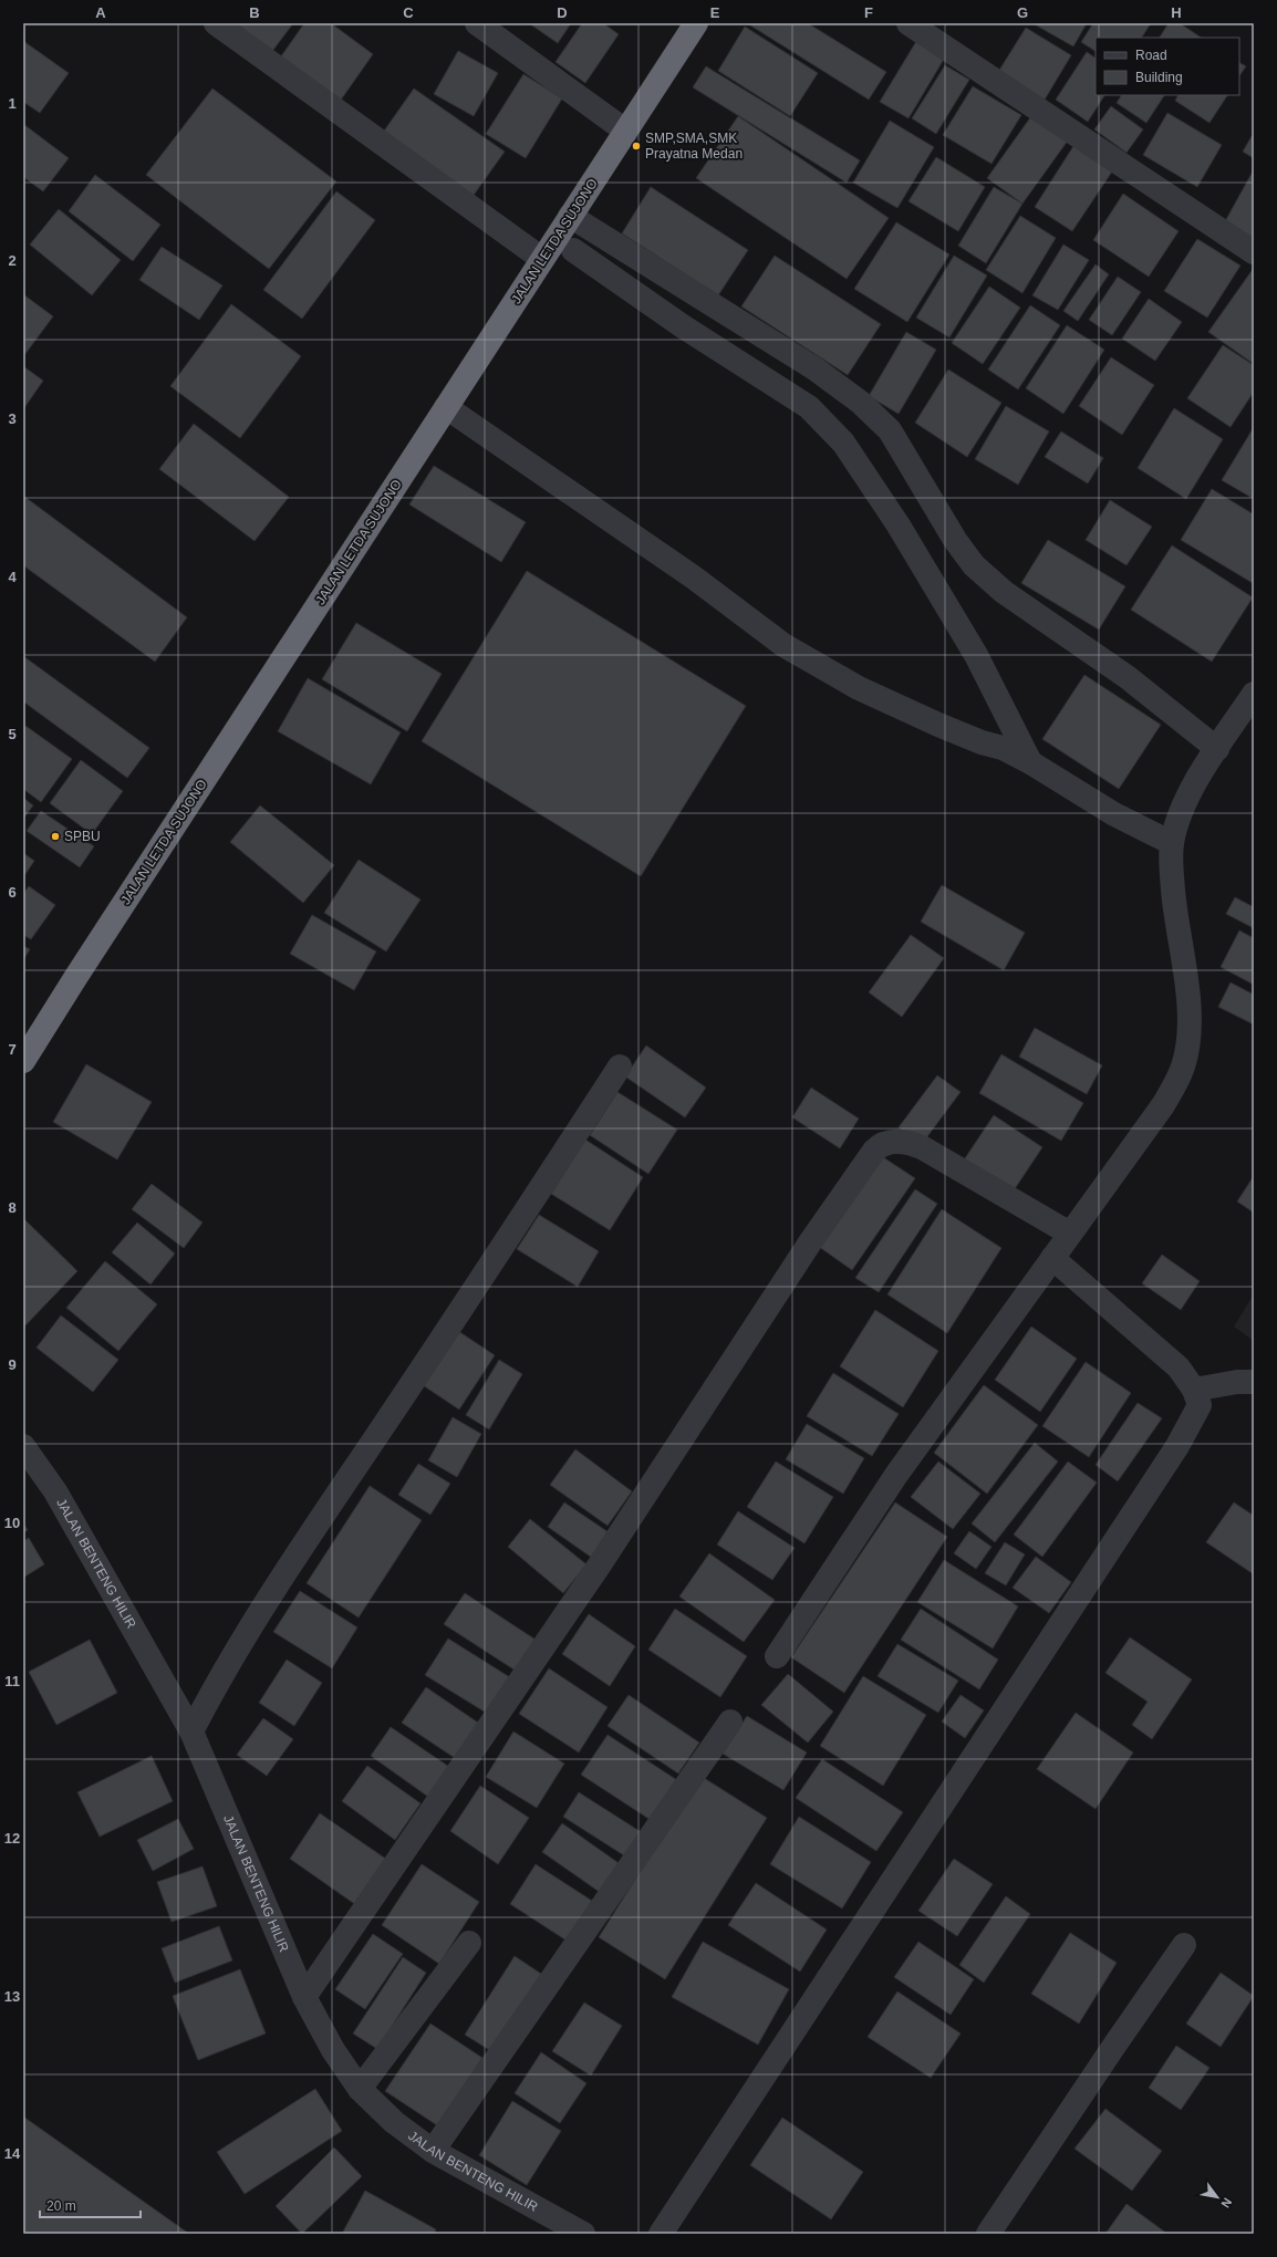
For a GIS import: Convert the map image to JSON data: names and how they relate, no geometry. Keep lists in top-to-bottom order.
{
  "streets": {
    "highway": ["JALAN LETDA SUJONO"],
    "street": ["JALAN BENTENG HILIR"]
  },
  "places": ["SMP,SMA,SMK Prayatna Medan", "SPBU"],
  "legend": ["Road", "Building"],
  "scale_bar": "20 m",
  "north": "bottom right",
  "grid": {
    "columns": [
      "A",
      "B",
      "C",
      "D",
      "E",
      "F",
      "G",
      "H"
    ],
    "rows": [
      "1",
      "2",
      "3",
      "4",
      "5",
      "6",
      "7",
      "8",
      "9",
      "10",
      "11",
      "12",
      "13",
      "14"
    ]
  }
}
